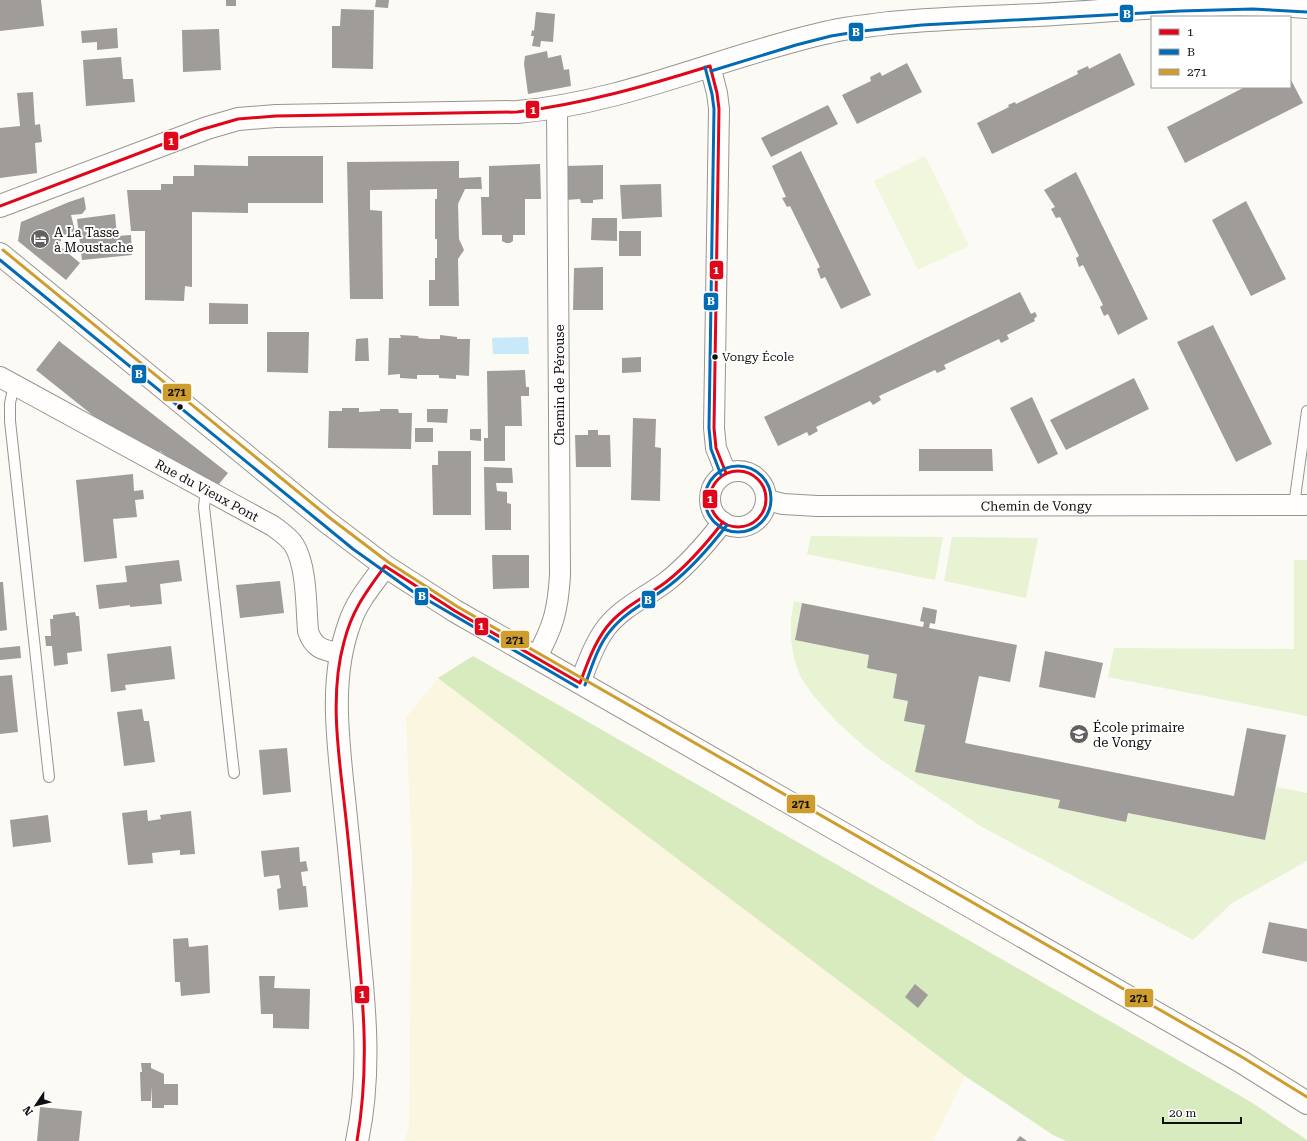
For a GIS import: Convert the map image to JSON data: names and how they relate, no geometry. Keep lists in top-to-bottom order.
{
  "streets": {
    "street": ["Chemin de Pérouse", "Rue du Vieux Pont", "Chemin de Vongy"]
  },
  "places": {
    "hotel": ["A La Tasse à Moustache"],
    "other": ["Vongy École"],
    "school or university": ["École primaire de Vongy"]
  },
  "lines": ["transit line B", "transit line 1", "transit line 271"],
  "legend": ["1", "B", "271"],
  "scale_bar": "20 m",
  "north": "bottom left"
}
